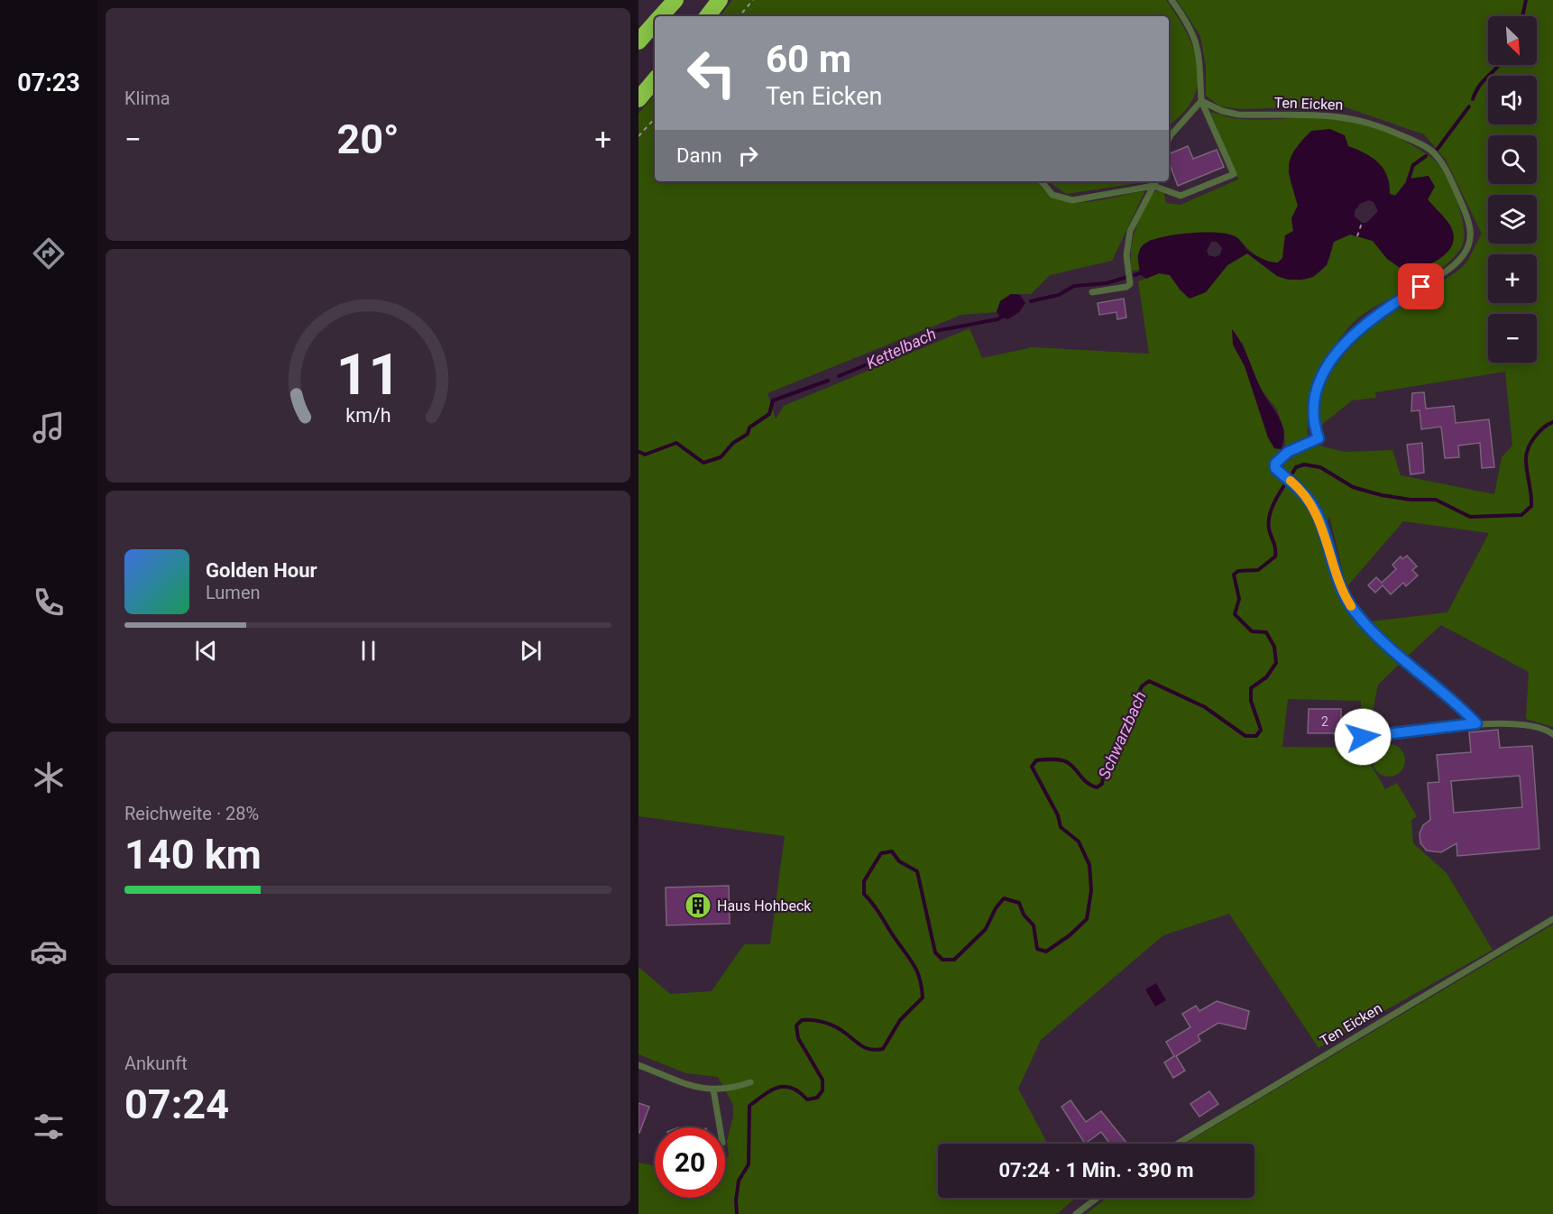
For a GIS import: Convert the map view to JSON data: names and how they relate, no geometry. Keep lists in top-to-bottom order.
{
  "streets": {
    "lane": ["Ten Eicken"]
  },
  "water": ["Kettelbach", "Schwarzbach"],
  "places": {
    "building": ["Haus Hohbeck"]
  },
  "house_numbers": ["2"],
  "north": "bottom right",
  "page": {
    "tabs": "07:23",
    "tile": [
      "Klima",
      ["Reichweite · 28%", "140 km"],
      ["Ankunft", "07:24"]
    ],
    "map_buttons": ["+", "−"],
    "turn": ["60 m", "Ten Eicken"],
    "heat": ["−", "20°", "+"],
    "then": "Dann",
    "song": ["Golden Hour", "Lumen"],
    "limit": "20",
    "trip": "07:24 · 1 Min. · 390 m",
    "gauge": ["11", "km/h"]
  }
}
